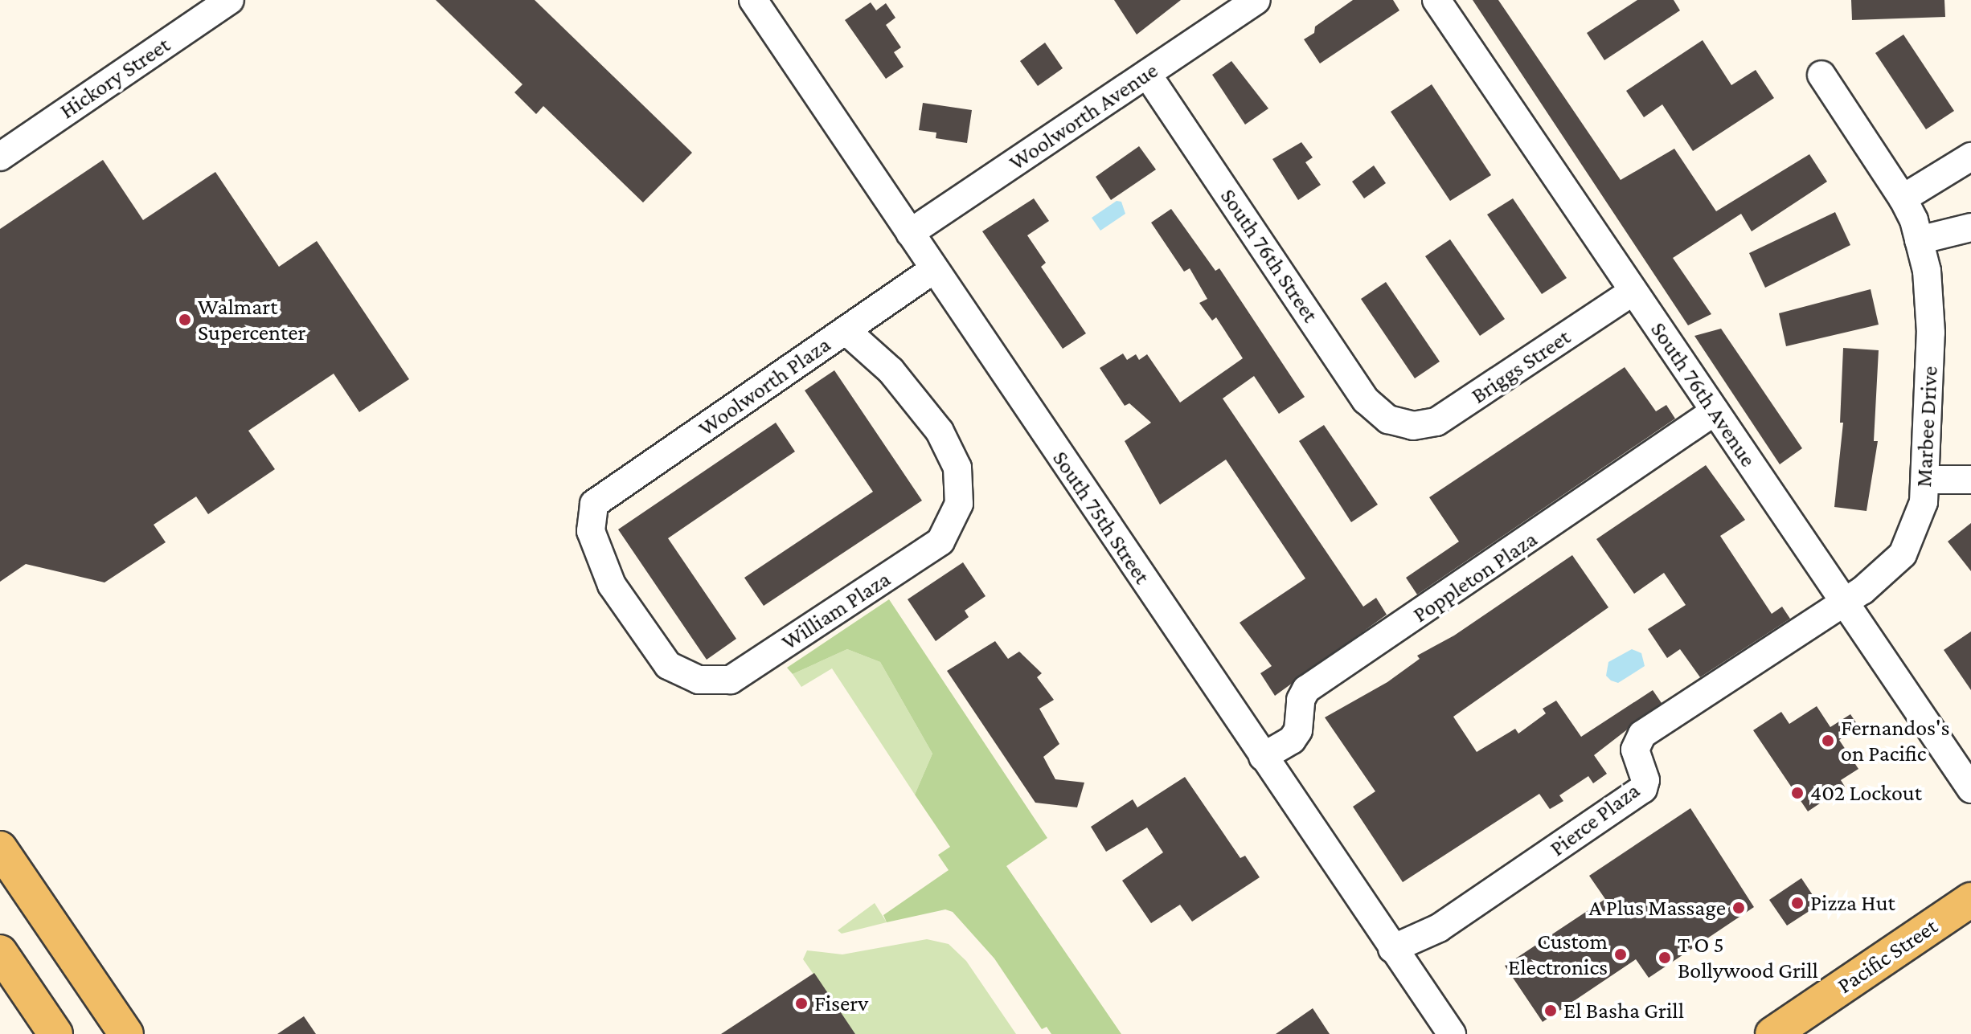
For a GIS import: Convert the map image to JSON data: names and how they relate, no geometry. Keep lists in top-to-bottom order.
{
  "streets": {
    "main road": ["Pacific Street"],
    "street": [
      "Hickory Street",
      "Woolworth Avenue",
      "South 76th Street",
      "Briggs Street",
      "Woolworth Plaza",
      "South 76th Avenue",
      "Marbee Drive",
      "South 75th Street",
      "Poppleton Plaza",
      "William Plaza",
      "Pierce Plaza"
    ]
  },
  "crossings": [
    ["Woolworth Avenue", "South 76th Street"],
    ["Woolworth Avenue", "South 75th Street"],
    ["South 76th Street", "Briggs Street"],
    ["Briggs Street", "South 76th Avenue"],
    ["Woolworth Plaza", "South 75th Street"],
    ["Woolworth Plaza", "William Plaza"],
    ["South 76th Avenue", "Marbee Drive"],
    ["South 76th Avenue", "Poppleton Plaza"],
    ["South 76th Avenue", "Pierce Plaza"],
    ["Marbee Drive", "Pierce Plaza"],
    ["South 75th Street", "Poppleton Plaza"],
    ["South 75th Street", "Pierce Plaza"]
  ],
  "places": [
    "Walmart Supercenter",
    "Fernandos's on Pacific",
    "402 Lockout",
    "Pizza Hut",
    "A Plus Massage",
    "Custom Electronics",
    "T O 5 Bollywood Grill",
    "Fiserv",
    "El Basha Grill"
  ]
}
